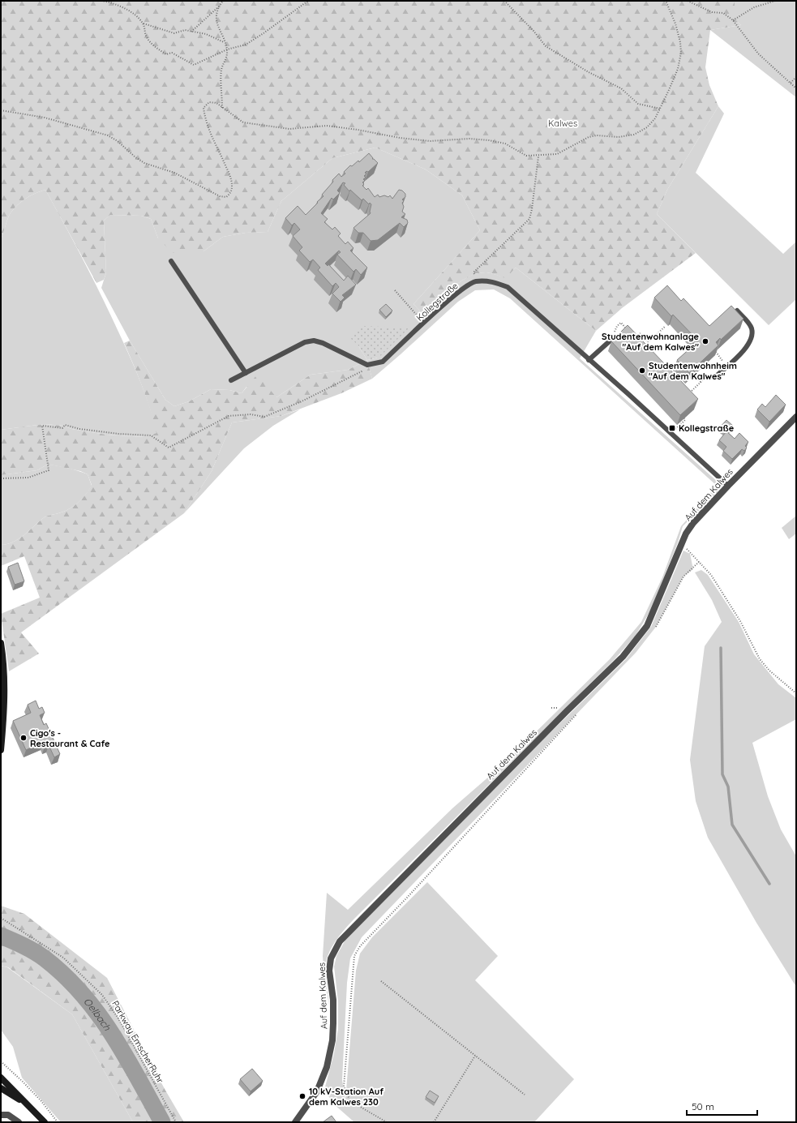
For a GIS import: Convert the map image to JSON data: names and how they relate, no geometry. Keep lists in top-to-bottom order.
{
  "streets": {
    "street": ["Auf dem Kalwes"],
    "lane": ["Kollegstraße"],
    "path": ["Parkway EmscherRuhr"]
  },
  "water": ["Oelbach"],
  "parks": ["Kalwes"],
  "places": {
    "other": [
      "Studentenwohnanlage \"Auf dem Kalwes\"",
      "Studentenwohnheim \"Auf dem Kalwes\"",
      "Cigo's - Restaurant & Cafe",
      "10 kV-Station Auf dem Kalwes 230"
    ],
    "transit": ["Kollegstraße"]
  },
  "scale_bar": "50 m"
}
